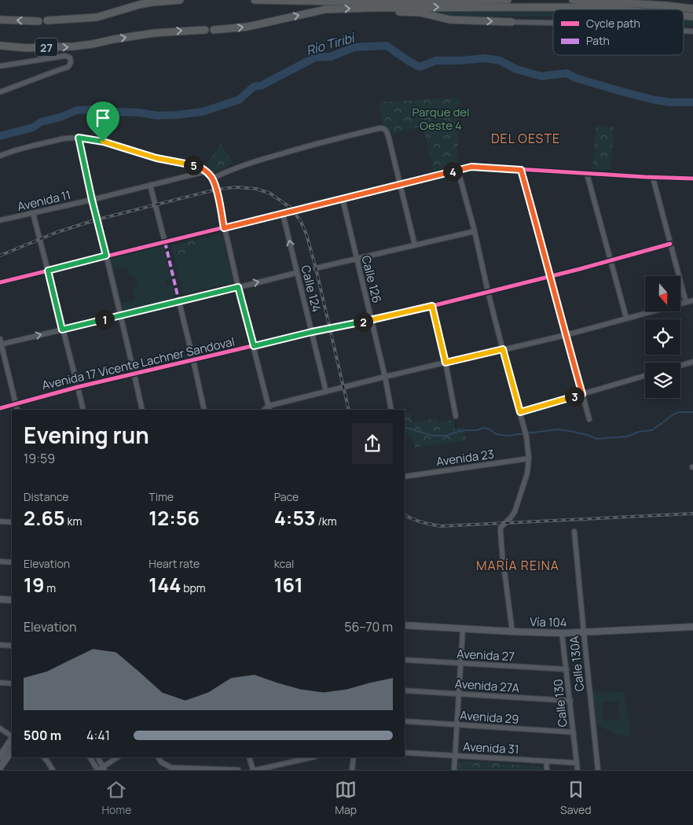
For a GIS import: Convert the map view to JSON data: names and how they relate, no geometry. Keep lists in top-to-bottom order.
{
  "streets": {
    "highway": ["27"],
    "main road": ["Vía 104"],
    "street": [
      "Avenida 11",
      "Calle 126",
      "Calle 124",
      "Avenida 17 Vicente Lachner Sandoval",
      "Avenida 23",
      "Avenida 27",
      "Calle 130A",
      "Avenida 27A",
      "Calle 130",
      "Avenida 29",
      "Avenida 31"
    ]
  },
  "crossings": [
    ["Calle 126", "Avenida 17 Vicente Lachner Sandoval"],
    ["Calle 124", "Avenida 17 Vicente Lachner Sandoval"],
    ["Vía 104", "Calle 130A"],
    ["Vía 104", "Calle 130"],
    ["Avenida 27", "Calle 130"],
    ["Avenida 27A", "Calle 130"],
    ["Calle 130", "Avenida 29"],
    ["Calle 130", "Avenida 31"]
  ],
  "districts": ["DEL OESTE", "MARÍA REINA"],
  "water": ["Río Tiribí"],
  "parks": ["Parque del Oeste 4"],
  "legend": ["Cycle path", "Path"],
  "north": "bottom",
  "page": {
    "pins": [
      "5",
      "4",
      "1",
      "2",
      "3"
    ],
    "heading": ["Evening run", "19:59"],
    "stats": [
      ["Distance", "2.65 km"],
      ["Time", "12:56"],
      ["Pace", "4:53 /km"],
      ["Elevation", "19 m"],
      ["Heart rate", "144 bpm"],
      ["kcal", "161"]
    ],
    "chart": ["Elevation", "56–70 m"],
    "list": [
      {
        "name": "500 m",
        "note": "4:41"
      }
    ],
    "tabs": ["Home", "Map", "Saved"]
  }
}
